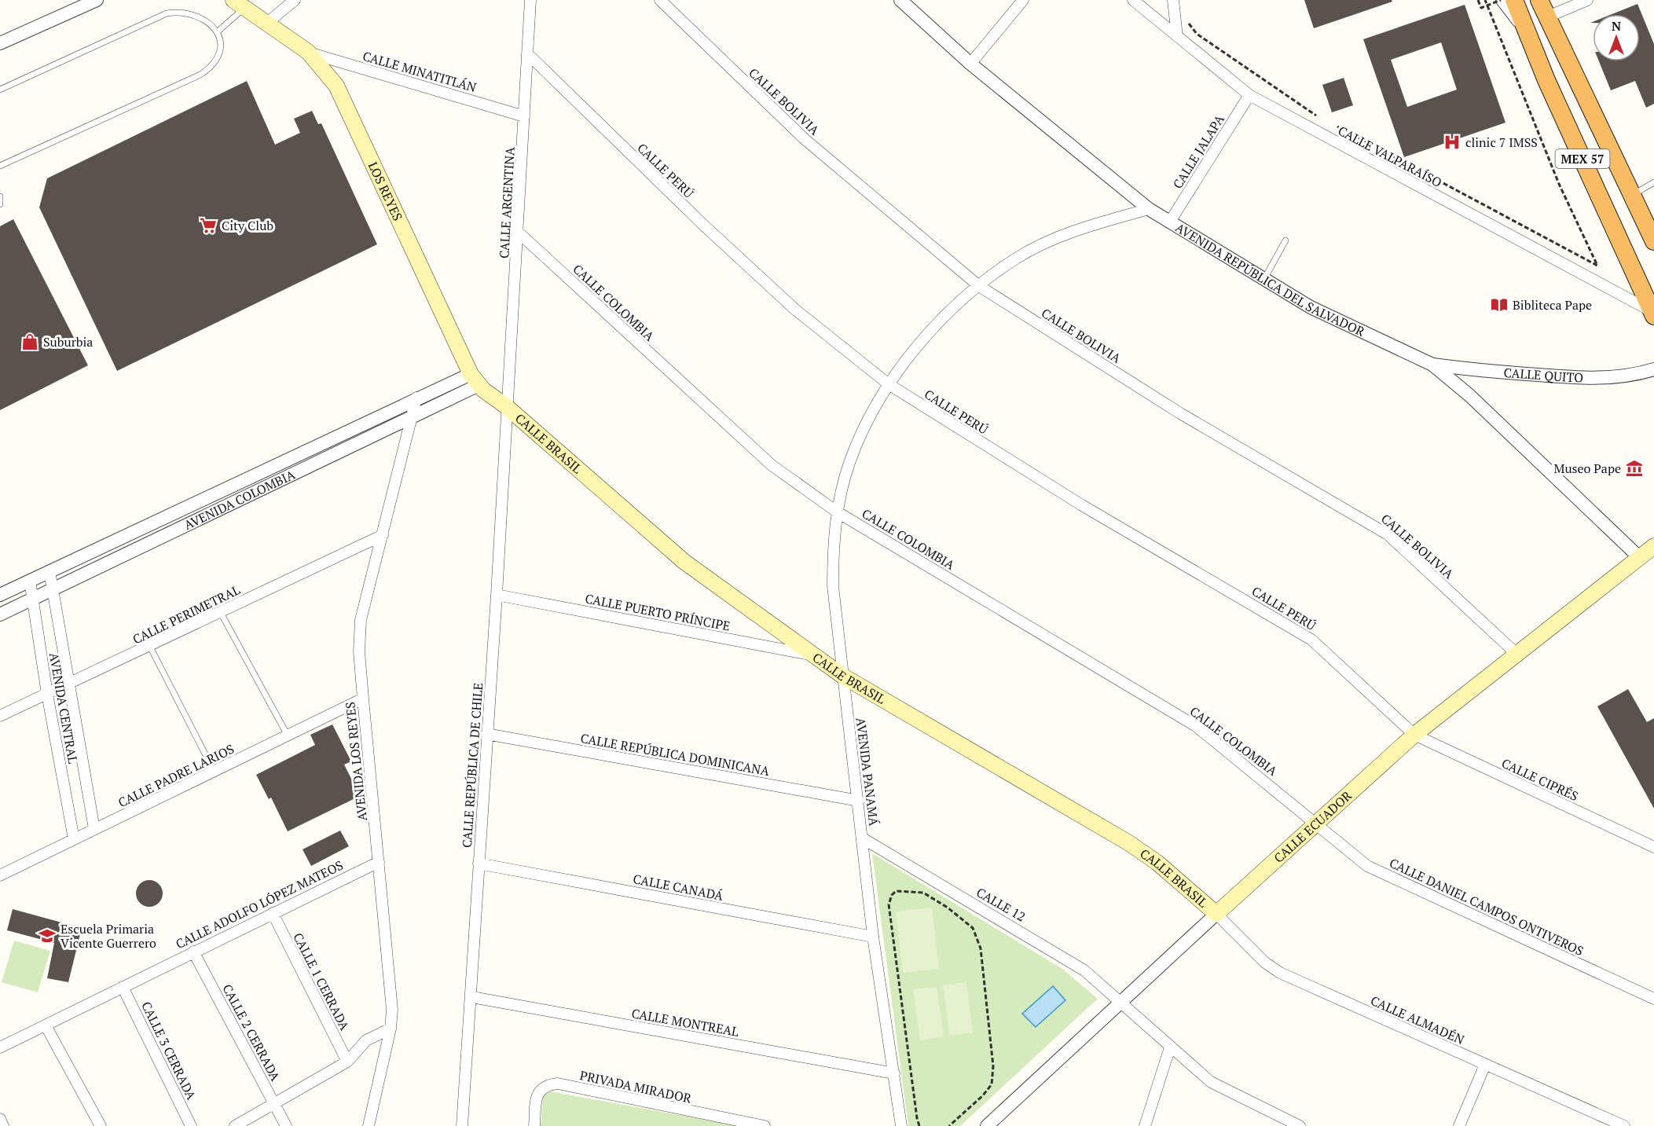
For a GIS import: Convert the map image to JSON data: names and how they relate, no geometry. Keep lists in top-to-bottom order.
{
  "streets": {
    "highway": ["MEX 57"],
    "main road": ["LOS REYES", "CALLE BRASIL", "CALLE ECUADOR"],
    "street": [
      "CALLE MINATITLÁN",
      "CALLE BOLIVIA",
      "CALLE JALAPA",
      "CALLE VALPARAÍSO",
      "CALLE PERÚ",
      "CALLE ARGENTINA",
      "AVENIDA REPÚBLICA DEL SALVADOR",
      "CALLE COLOMBIA",
      "CALLE QUITO",
      "AVENIDA COLOMBIA",
      "CALLE PUERTO PRÍNCIPE",
      "CALLE PERIMETRAL",
      "AVENIDA CENTRAL",
      "CALLE REPÚBLICA DOMINICANA",
      "AVENIDA LOS REYES",
      "CALLE REPÚBLICA DE CHILE",
      "AVENIDA PANAMÁ",
      "CALLE PADRE LARIOS",
      "CALLE CIPRÉS",
      "CALLE CANADÁ",
      "CALLE ADOLFO LÓPEZ MATEOS",
      "CALLE 12",
      "CALLE DANIEL CAMPOS ONTIVEROS",
      "CALLE 1 CERRADA",
      "CALLE ALMADÉN",
      "CALLE MONTREAL",
      "CALLE 2 CERRADA",
      "CALLE 3 CERRADA",
      "PRIVADA MIRADOR"
    ]
  },
  "crossings": [
    ["CALLE MINATITLÁN", "LOS REYES"],
    ["CALLE MINATITLÁN", "CALLE ARGENTINA"],
    ["CALLE BOLIVIA", "AVENIDA PANAMÁ"],
    ["CALLE BOLIVIA", "CALLE ECUADOR"],
    ["CALLE JALAPA", "CALLE VALPARAÍSO"],
    ["CALLE JALAPA", "AVENIDA REPÚBLICA DEL SALVADOR"],
    ["CALLE VALPARAÍSO", "MEX 57"],
    ["CALLE PERÚ", "CALLE ARGENTINA"],
    ["CALLE PERÚ", "AVENIDA PANAMÁ"],
    ["CALLE PERÚ", "CALLE CIPRÉS"],
    ["CALLE PERÚ", "CALLE ECUADOR"],
    ["LOS REYES", "CALLE ARGENTINA"],
    ["LOS REYES", "CALLE BRASIL"],
    ["LOS REYES", "AVENIDA COLOMBIA"],
    ["LOS REYES", "CALLE REPÚBLICA DE CHILE"],
    ["CALLE ARGENTINA", "CALLE COLOMBIA"],
    ["CALLE ARGENTINA", "CALLE BRASIL"],
    ["CALLE ARGENTINA", "CALLE REPÚBLICA DE CHILE"],
    ["AVENIDA REPÚBLICA DEL SALVADOR", "CALLE QUITO"],
    ["AVENIDA REPÚBLICA DEL SALVADOR", "AVENIDA PANAMÁ"],
    ["AVENIDA REPÚBLICA DEL SALVADOR", "CALLE ECUADOR"],
    ["CALLE COLOMBIA", "AVENIDA PANAMÁ"],
    ["CALLE COLOMBIA", "CALLE ECUADOR"],
    ["CALLE COLOMBIA", "CALLE DANIEL CAMPOS ONTIVEROS"],
    ["CALLE BRASIL", "CALLE PUERTO PRÍNCIPE"],
    ["CALLE BRASIL", "CALLE REPÚBLICA DE CHILE"],
    ["CALLE BRASIL", "AVENIDA PANAMÁ"],
    ["CALLE BRASIL", "CALLE ECUADOR"],
    ["CALLE BRASIL", "CALLE ALMADÉN"],
    ["AVENIDA COLOMBIA", "AVENIDA CENTRAL"],
    ["AVENIDA COLOMBIA", "AVENIDA LOS REYES"],
    ["CALLE PUERTO PRÍNCIPE", "CALLE REPÚBLICA DE CHILE"],
    ["CALLE PERIMETRAL", "AVENIDA CENTRAL"],
    ["CALLE PERIMETRAL", "AVENIDA LOS REYES"],
    ["AVENIDA CENTRAL", "CALLE PADRE LARIOS"],
    ["CALLE REPÚBLICA DOMINICANA", "CALLE REPÚBLICA DE CHILE"],
    ["CALLE REPÚBLICA DOMINICANA", "AVENIDA PANAMÁ"],
    ["AVENIDA LOS REYES", "CALLE PADRE LARIOS"],
    ["AVENIDA LOS REYES", "CALLE ADOLFO LÓPEZ MATEOS"],
    ["CALLE REPÚBLICA DE CHILE", "CALLE CANADÁ"],
    ["CALLE REPÚBLICA DE CHILE", "CALLE MONTREAL"],
    ["AVENIDA PANAMÁ", "CALLE CANADÁ"],
    ["AVENIDA PANAMÁ", "CALLE 12"],
    ["AVENIDA PANAMÁ", "CALLE MONTREAL"],
    ["CALLE CIPRÉS", "CALLE ECUADOR"],
    ["CALLE ECUADOR", "CALLE 12"],
    ["CALLE ECUADOR", "CALLE DANIEL CAMPOS ONTIVEROS"],
    ["CALLE ECUADOR", "CALLE ALMADÉN"],
    ["CALLE ADOLFO LÓPEZ MATEOS", "CALLE 1 CERRADA"],
    ["CALLE ADOLFO LÓPEZ MATEOS", "CALLE 2 CERRADA"],
    ["CALLE ADOLFO LÓPEZ MATEOS", "CALLE 3 CERRADA"]
  ],
  "places": {
    "hospital": ["clinic 7 IMSS"],
    "supermarket": ["City Club"],
    "library": ["Bibliteca Pape"],
    "shop": ["Suburbia"],
    "museum": ["Museo Pape"],
    "school or university": ["Escuela Primaria Vicente Guerrero"]
  },
  "north": "top"
}
